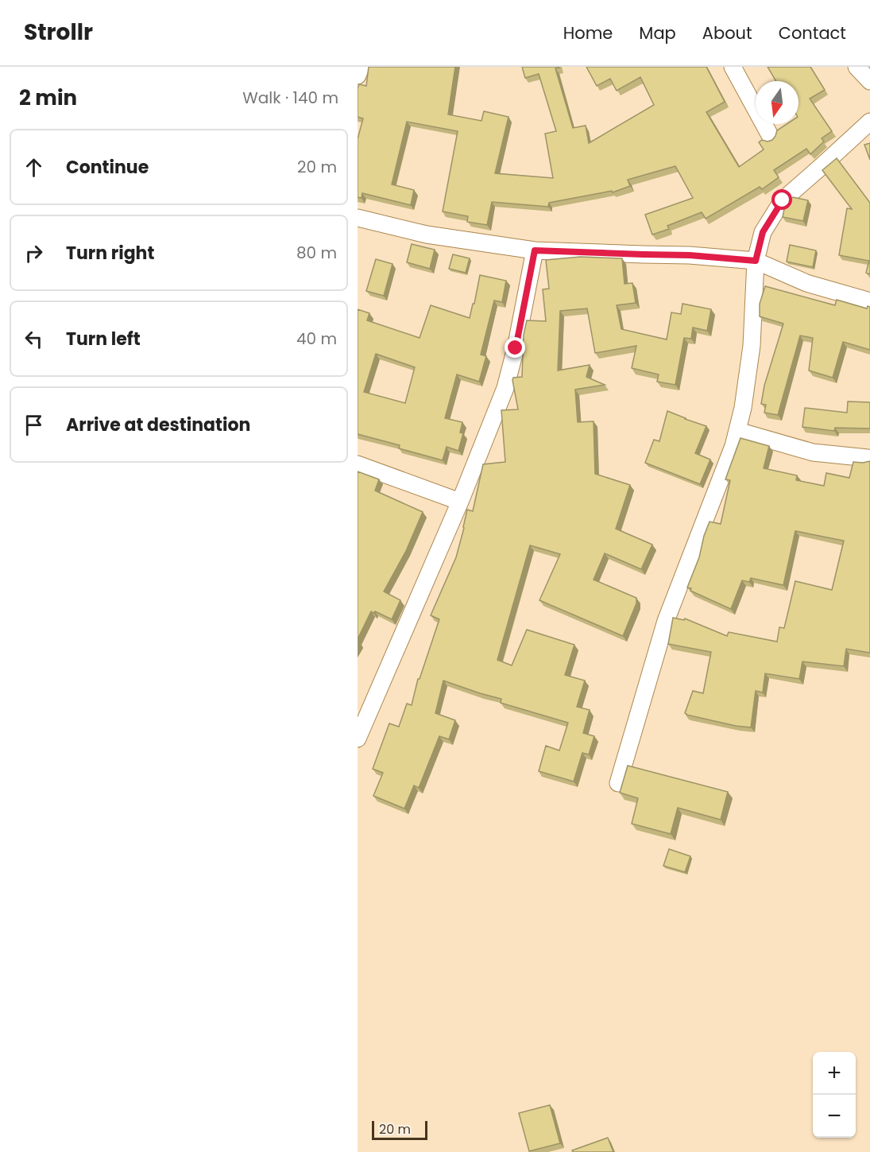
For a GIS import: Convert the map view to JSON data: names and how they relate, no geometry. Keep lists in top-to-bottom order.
{
  "scale_bar": "20 m",
  "north": "bottom",
  "page": {
    "header": "Strollr",
    "nav": [
      "Home",
      "Map",
      "About",
      "Contact"
    ],
    "heading": ["2 min", "Walk · 140 m"],
    "list": [
      ["Continue", "20 m"],
      ["Turn right", "80 m"],
      ["Turn left", "40 m"],
      "Arrive at destination"
    ],
    "map_buttons": ["+", "−"],
    "scale": "20 m"
  }
}
